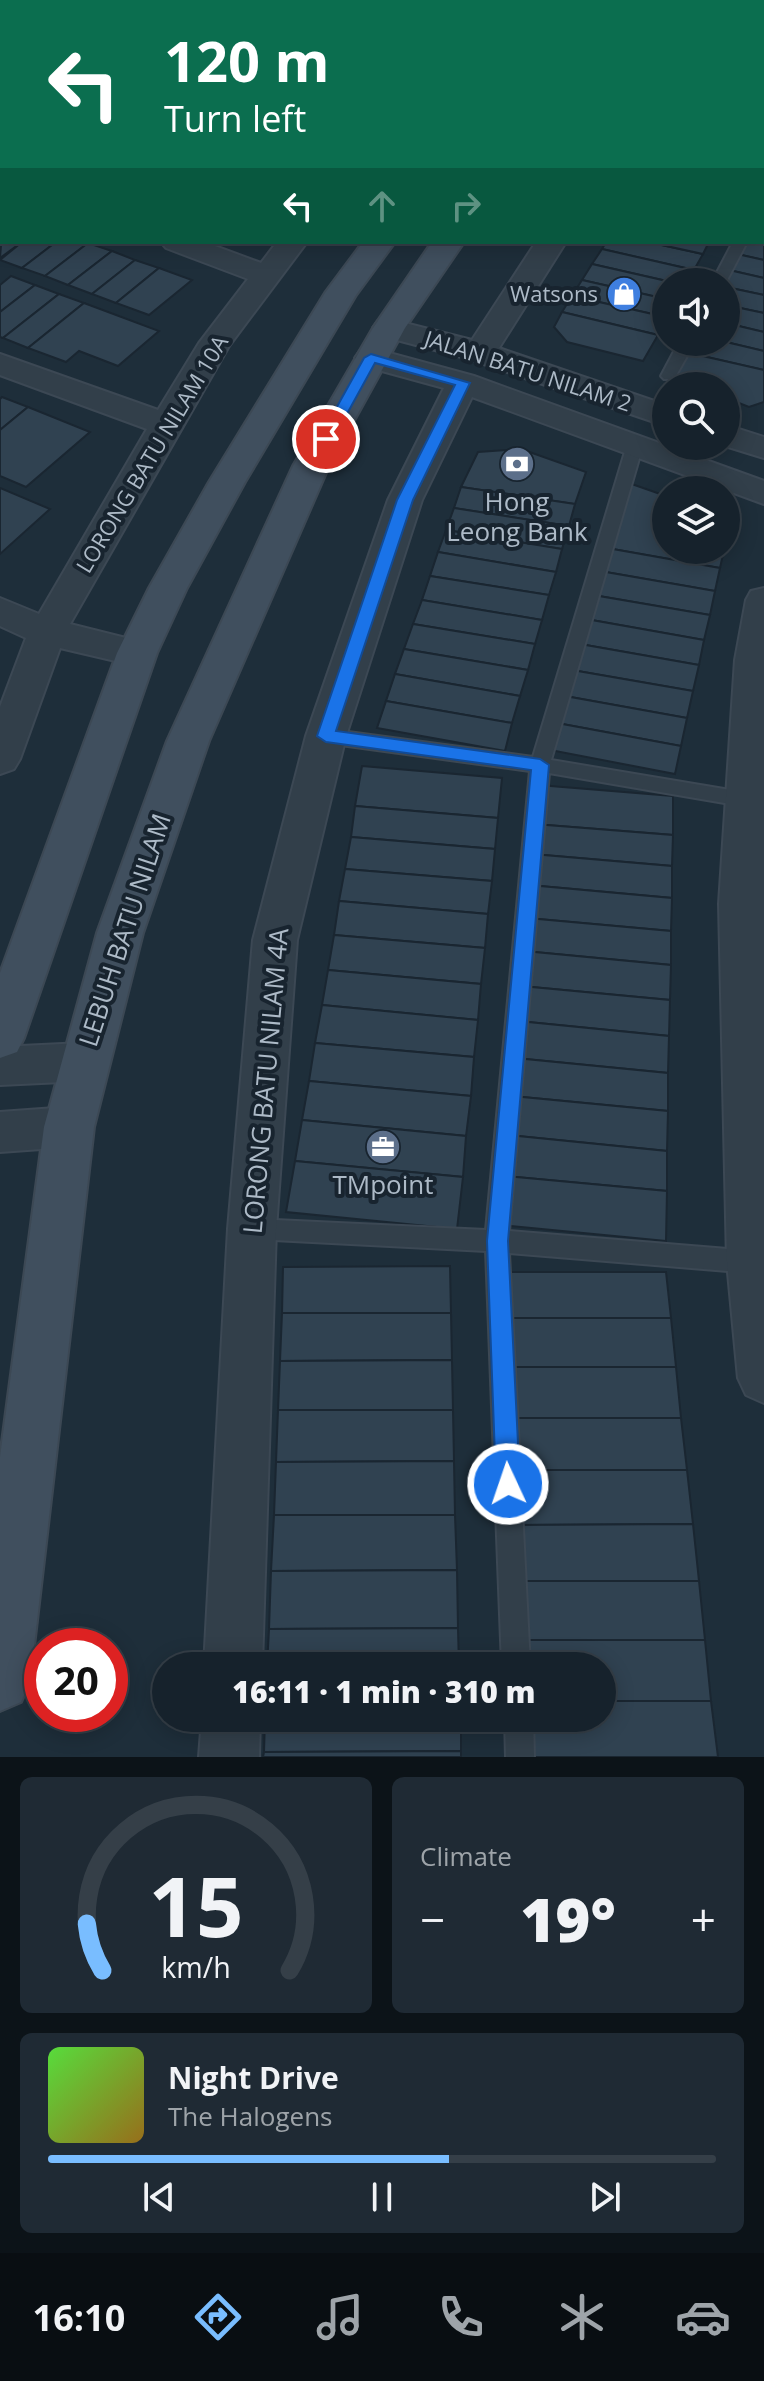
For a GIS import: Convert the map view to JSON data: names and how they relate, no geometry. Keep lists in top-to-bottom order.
{
  "streets": {
    "main road": ["LEBUH BATU NILAM"],
    "street": ["JALAN BATU NILAM 2", "LORONG BATU NILAM 10A", "LORONG BATU NILAM 4A"]
  },
  "crossings": [
    ["JALAN BATU NILAM 2", "LEBUH BATU NILAM"],
    ["JALAN BATU NILAM 2", "LORONG BATU NILAM 4A"]
  ],
  "places": {
    "shop": ["Watsons"],
    "bank": ["Hong Leong Bank"],
    "office": ["TMpoint"]
  },
  "page": {
    "turn": ["120 m", "Turn left"],
    "limit": "20",
    "trip": "16:11 · 1 min · 310 m",
    "tile": "Climate",
    "heat": ["−", "19°", "+"],
    "song": ["Night Drive", "The Halogens"],
    "tabs": "16:10",
    "gauge": ["15", "km/h"]
  }
}
